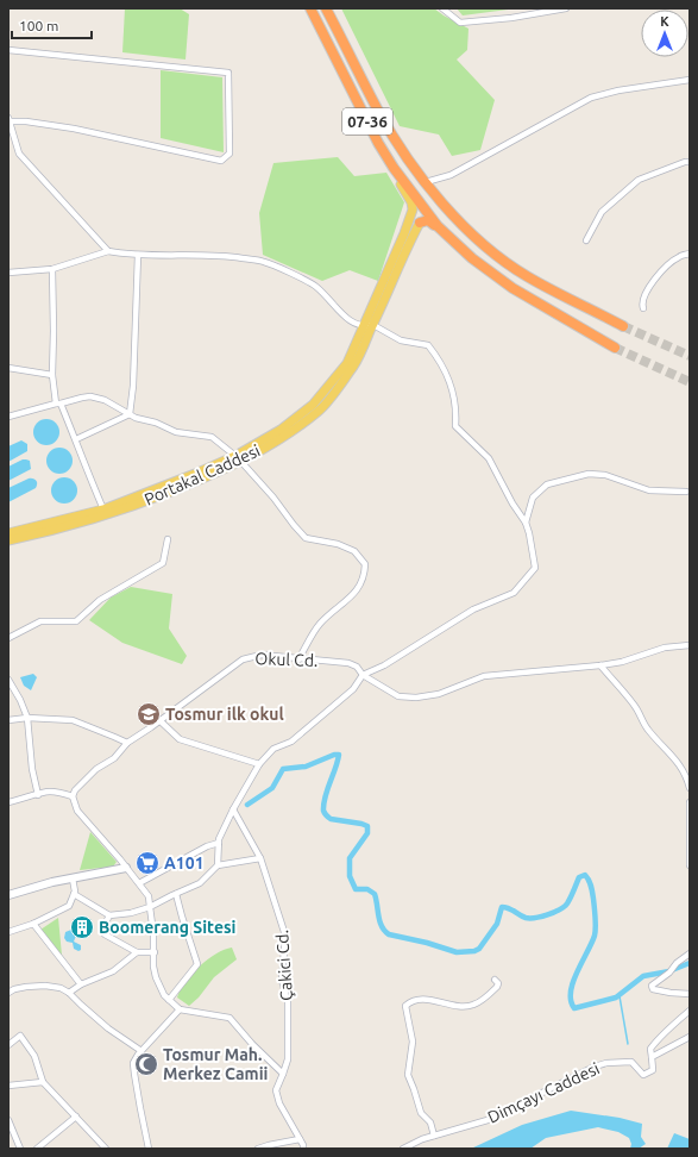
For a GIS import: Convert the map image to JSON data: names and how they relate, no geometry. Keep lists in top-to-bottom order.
{
  "streets": {
    "highway": ["07-36"],
    "main road": ["Portakal Caddesi"],
    "street": ["Okul Cd.", "Çakici Cd.", "Dimçayı Caddesi"]
  },
  "places": {
    "school or university": ["Tosmur ilk okul"],
    "supermarket": ["A101"],
    "building": ["Boomerang Sitesi"],
    "mosque": ["Tosmur Mah. Merkez Camii"]
  },
  "scale_bar": "100 m",
  "north": "top"
}
